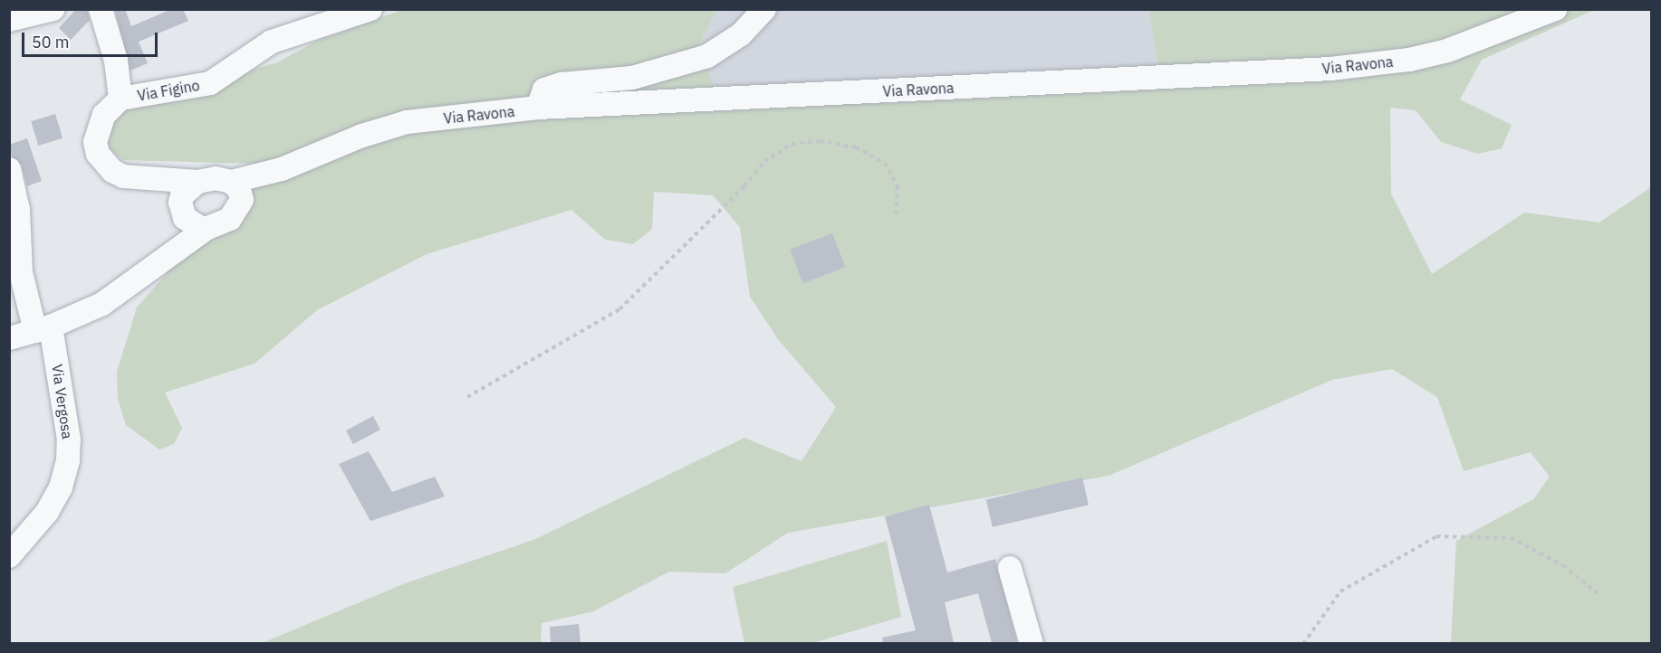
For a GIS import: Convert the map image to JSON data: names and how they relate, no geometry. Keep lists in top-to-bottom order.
{
  "streets": {
    "street": ["Via Ravona", "Via Figino", "Via Vergosa"]
  },
  "crossings": [
    ["Via Ravona", "Via Figino"]
  ],
  "scale_bar": "50 m"
}
